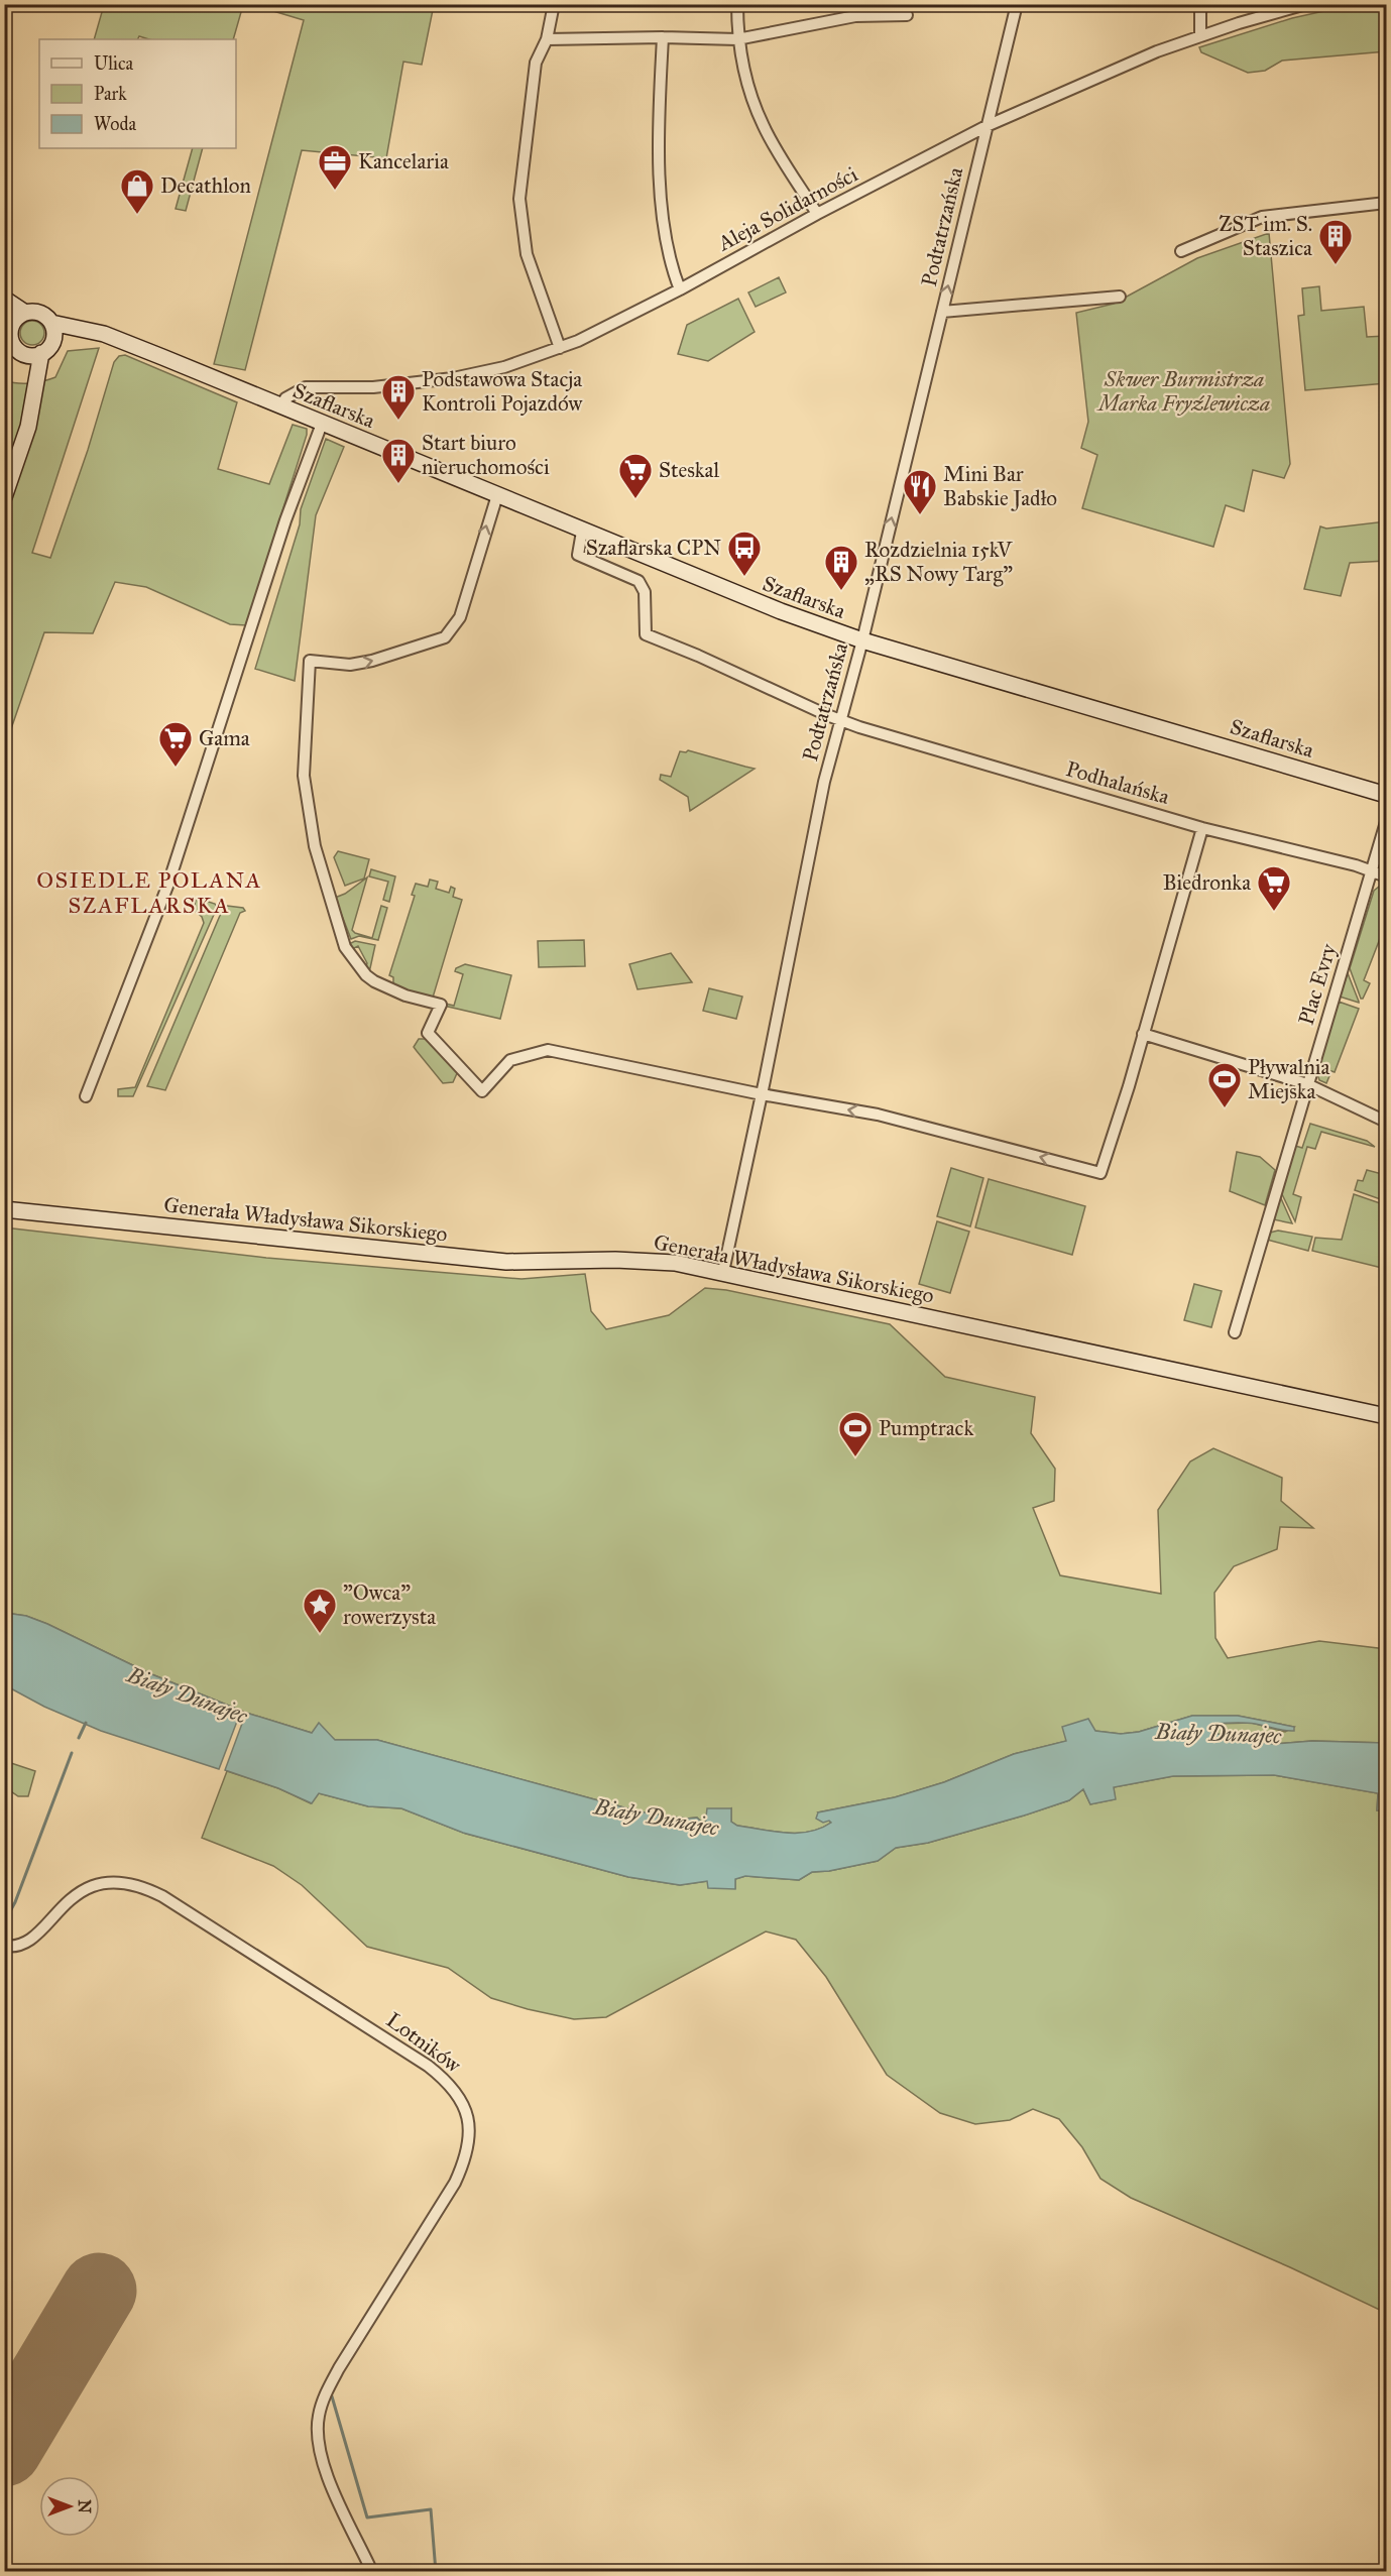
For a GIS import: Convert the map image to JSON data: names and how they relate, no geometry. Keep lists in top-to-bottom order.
{
  "streets": {
    "street": [
      "Aleja Solidarności",
      "Podtatrzańska",
      "Szaflarska",
      "Podhalańska",
      "Plac Evry",
      "Generała Władysława Sikorskiego",
      "Lotników"
    ]
  },
  "crossings": [
    ["Aleja Solidarności", "Podtatrzańska"],
    ["Aleja Solidarności", "Szaflarska"],
    ["Podtatrzańska", "Szaflarska"],
    ["Podtatrzańska", "Podhalańska"],
    ["Podtatrzańska", "Generała Władysława Sikorskiego"],
    ["Szaflarska", "Podhalańska"],
    ["Podhalańska", "Plac Evry"]
  ],
  "one_way": ["Podtatrzańska"],
  "districts": ["OSIEDLE POLANA SZAFLARSKA"],
  "water": ["Biały Dunajec"],
  "parks": ["Skwer Burmistrza Marka Fryźlewicza"],
  "places": {
    "office": ["Kancelaria"],
    "shop": ["Decathlon"],
    "building": [
      "ZST im. S. Staszica",
      "Podstawowa Stacja Kontroli Pojazdów",
      "Start biuro nieruchomości",
      "Rozdzielnia 15kV „RS Nowy Targ”"
    ],
    "supermarket": ["Steskal", "Gama", "Biedronka"],
    "restaurant": ["Mini Bar Babskie Jadło"],
    "bus stop": ["Szaflarska CPN"],
    "sports": ["Pływalnia Miejska", "Pumptrack"],
    "place": ["\"Owca\" rowerzysta"]
  },
  "legend": ["Ulica", "Park", "Woda"],
  "north": "right"
}
